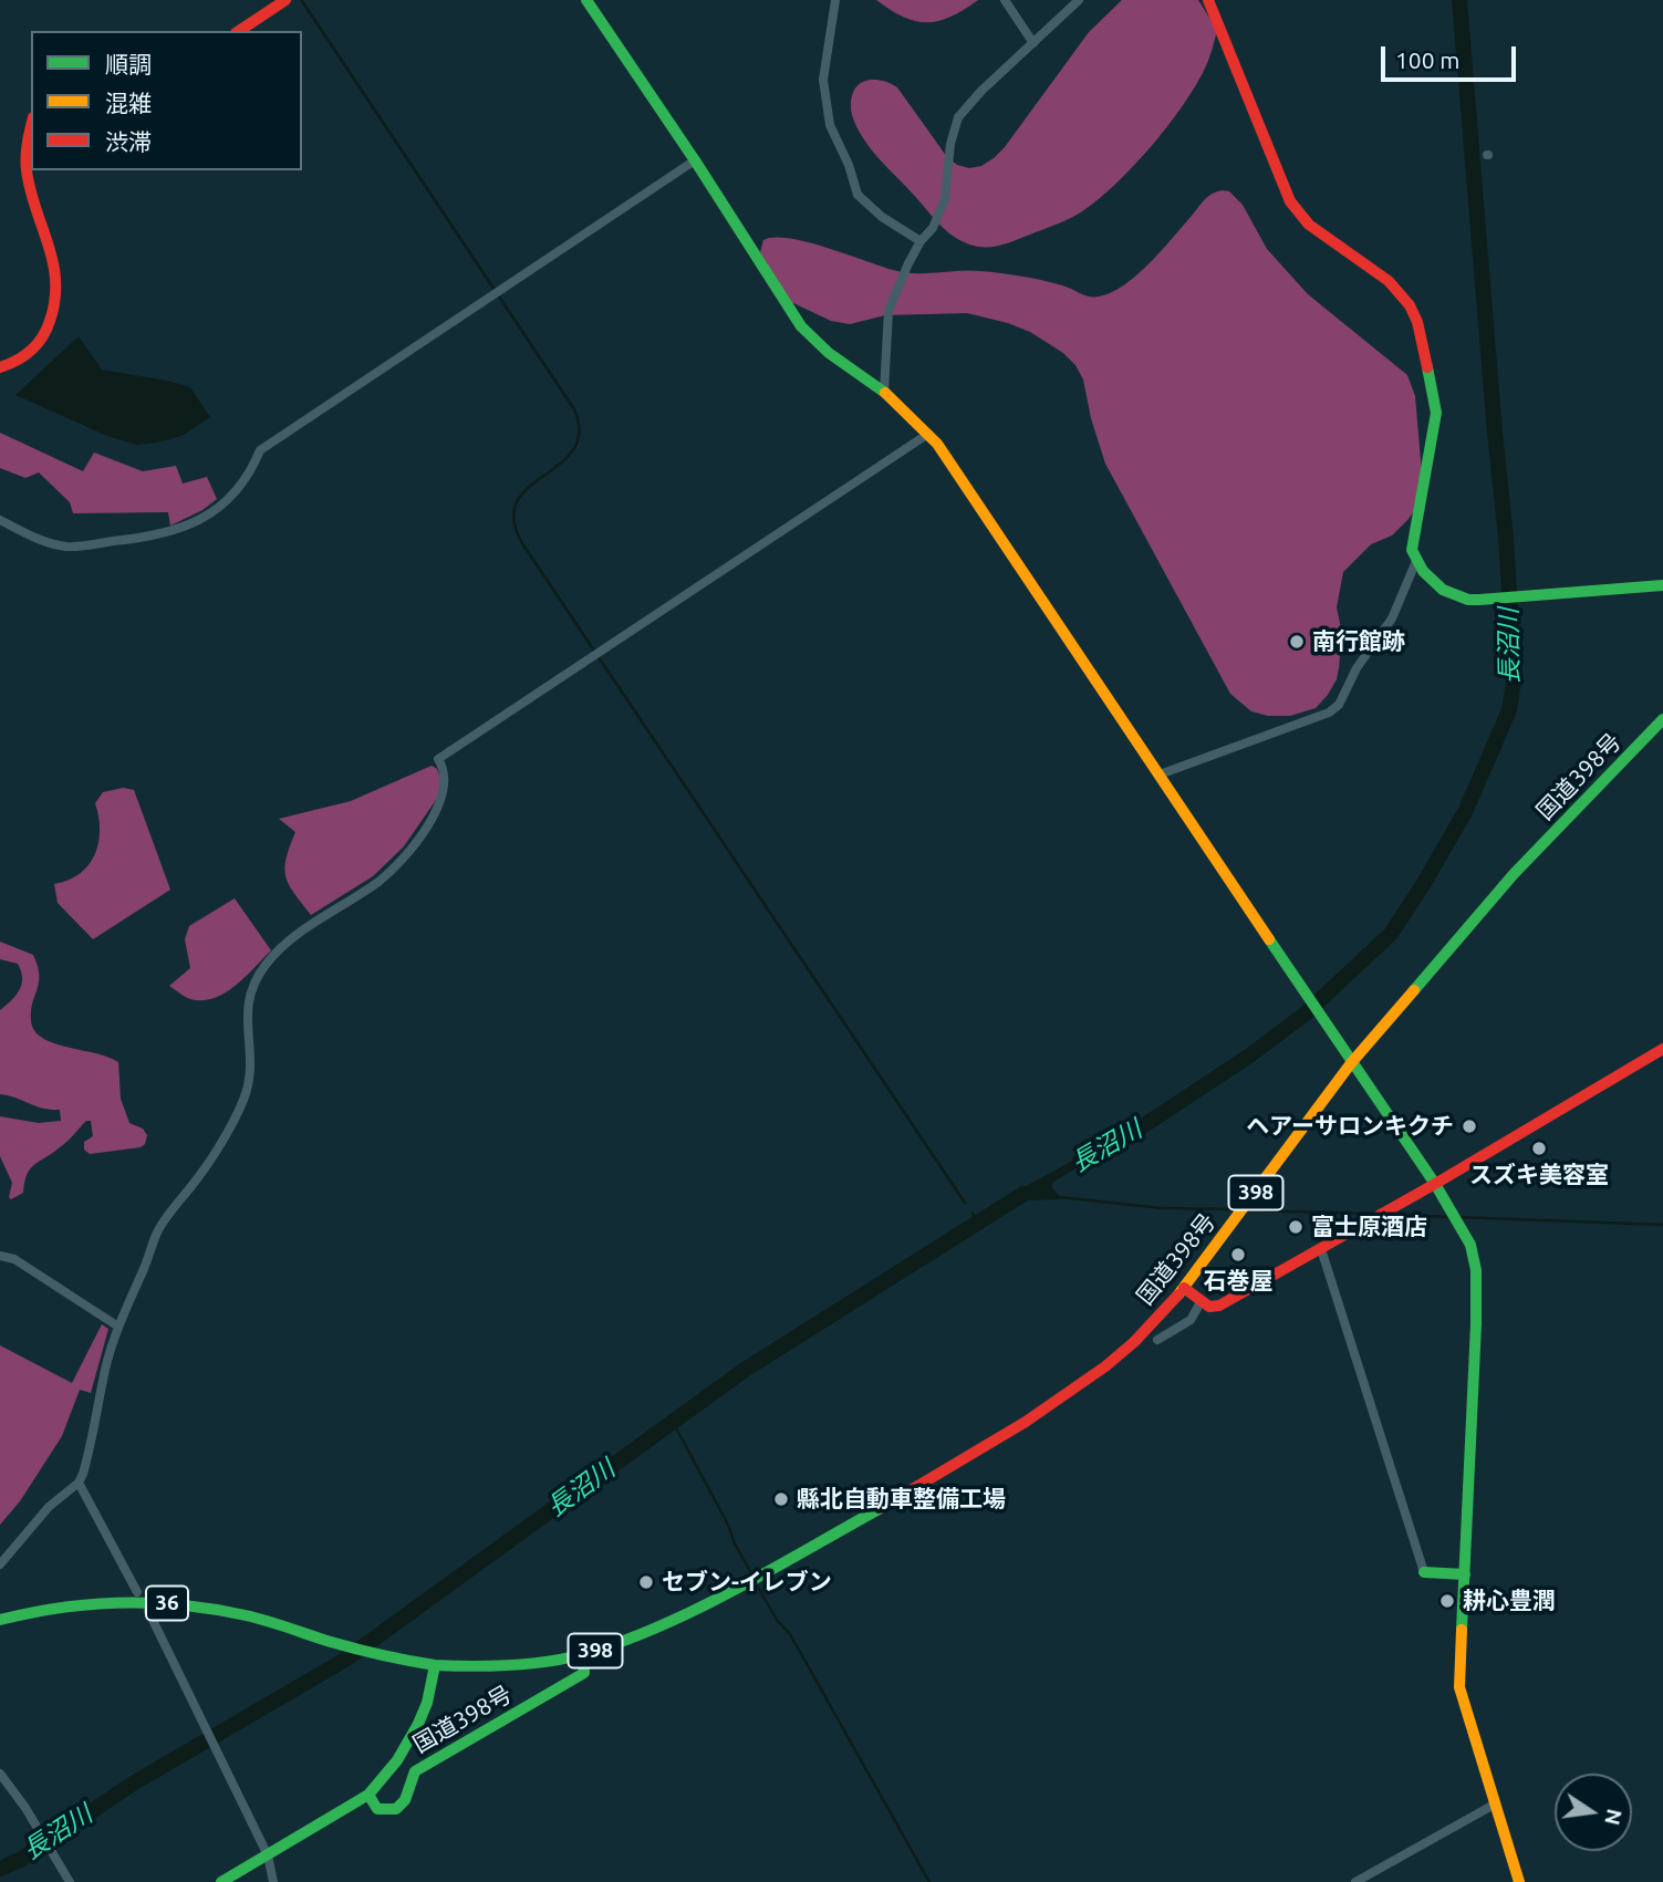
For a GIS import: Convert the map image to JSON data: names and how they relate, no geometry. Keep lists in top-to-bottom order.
{
  "streets": {
    "main road": ["国道398号", "398", "36"]
  },
  "crossings": [
    ["国道398号", "36"]
  ],
  "water": ["長沼川"],
  "places": [
    "南行館跡",
    "ヘアーサロンキクチ",
    "スズキ美容室",
    "富士原酒店",
    "石巻屋",
    "縣北自動車整備工場",
    "セブン-イレブン",
    "耕心豊潤"
  ],
  "legend": ["順調", "混雑", "渋滞"],
  "scale_bar": "100 m",
  "north": "right"
}
